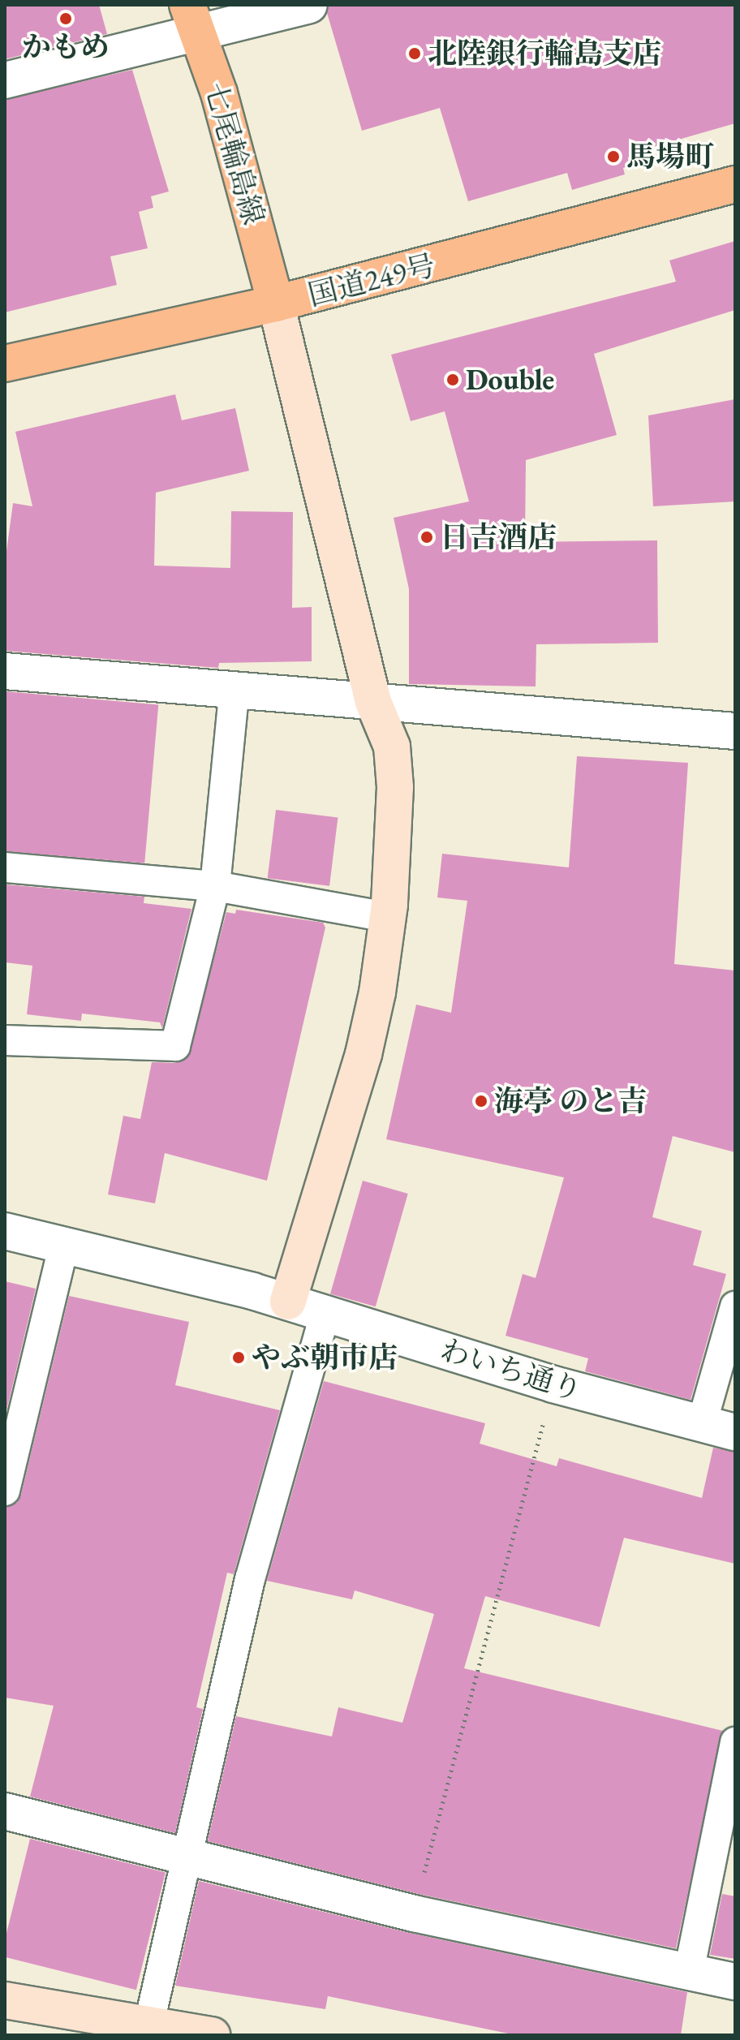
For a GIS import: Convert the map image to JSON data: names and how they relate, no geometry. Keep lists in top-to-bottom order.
{
  "streets": {
    "main road": ["七尾輪島線", "国道249号"],
    "street": ["わいち通り"]
  },
  "crossings": [
    ["七尾輪島線", "国道249号"]
  ],
  "places": [
    "かもめ",
    "北陸銀行輪島支店",
    "馬場町",
    "Double",
    "日吉酒店",
    "海亭 のと吉",
    "やぶ朝市店"
  ]
}
